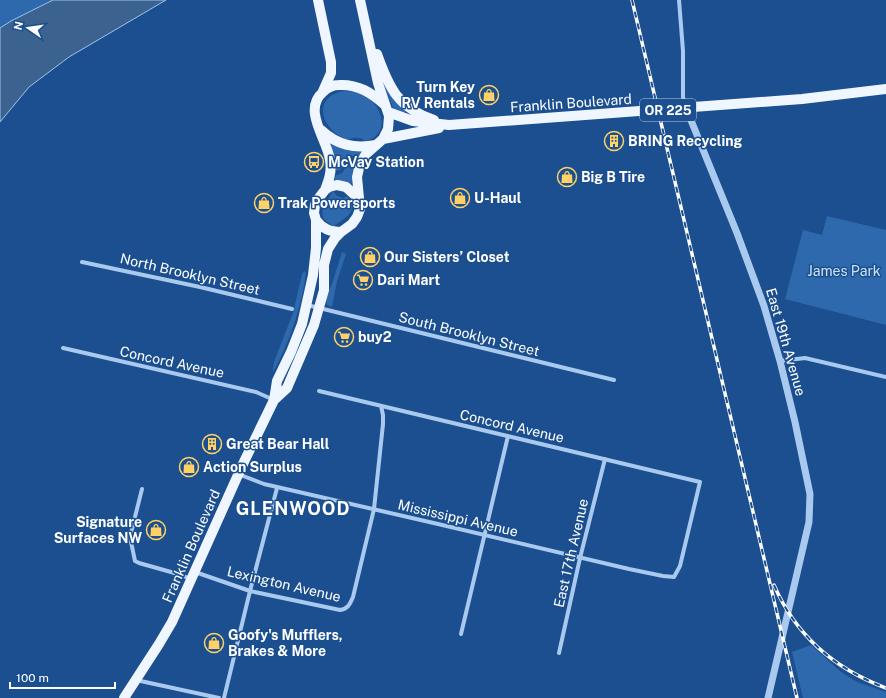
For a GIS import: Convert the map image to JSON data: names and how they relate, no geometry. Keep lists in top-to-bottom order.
{
  "streets": {
    "main road": ["Franklin Boulevard", "OR 225"],
    "street": [
      "North Brooklyn Street",
      "South Brooklyn Street",
      "East 19th Avenue",
      "Concord Avenue",
      "Mississippi Avenue",
      "East 17th Avenue",
      "Lexington Avenue"
    ]
  },
  "crossings": [
    ["Franklin Boulevard", "OR 225"],
    ["Franklin Boulevard", "South Brooklyn Street"],
    ["Franklin Boulevard", "East 19th Avenue"],
    ["Franklin Boulevard", "Concord Avenue"],
    ["Franklin Boulevard", "Mississippi Avenue"],
    ["Franklin Boulevard", "Lexington Avenue"],
    ["Concord Avenue", "Mississippi Avenue"],
    ["Concord Avenue", "East 17th Avenue"],
    ["Mississippi Avenue", "East 17th Avenue"],
    ["Mississippi Avenue", "Lexington Avenue"]
  ],
  "districts": ["GLENWOOD"],
  "parks": ["James Park"],
  "places": {
    "shop": [
      "Turn Key RV Rentals",
      "Big B Tire",
      "U-Haul",
      "Trak Powersports",
      "Our Sisters’ Closet",
      "Action Surplus",
      "Signature Surfaces NW",
      "Goofy's Mufflers, Brakes & More"
    ],
    "building": ["BRING Recycling", "Great Bear Hall"],
    "bus stop": ["McVay Station"],
    "supermarket": ["Dari Mart", "buy2"]
  },
  "scale_bar": "100 m",
  "north": "left"
}
